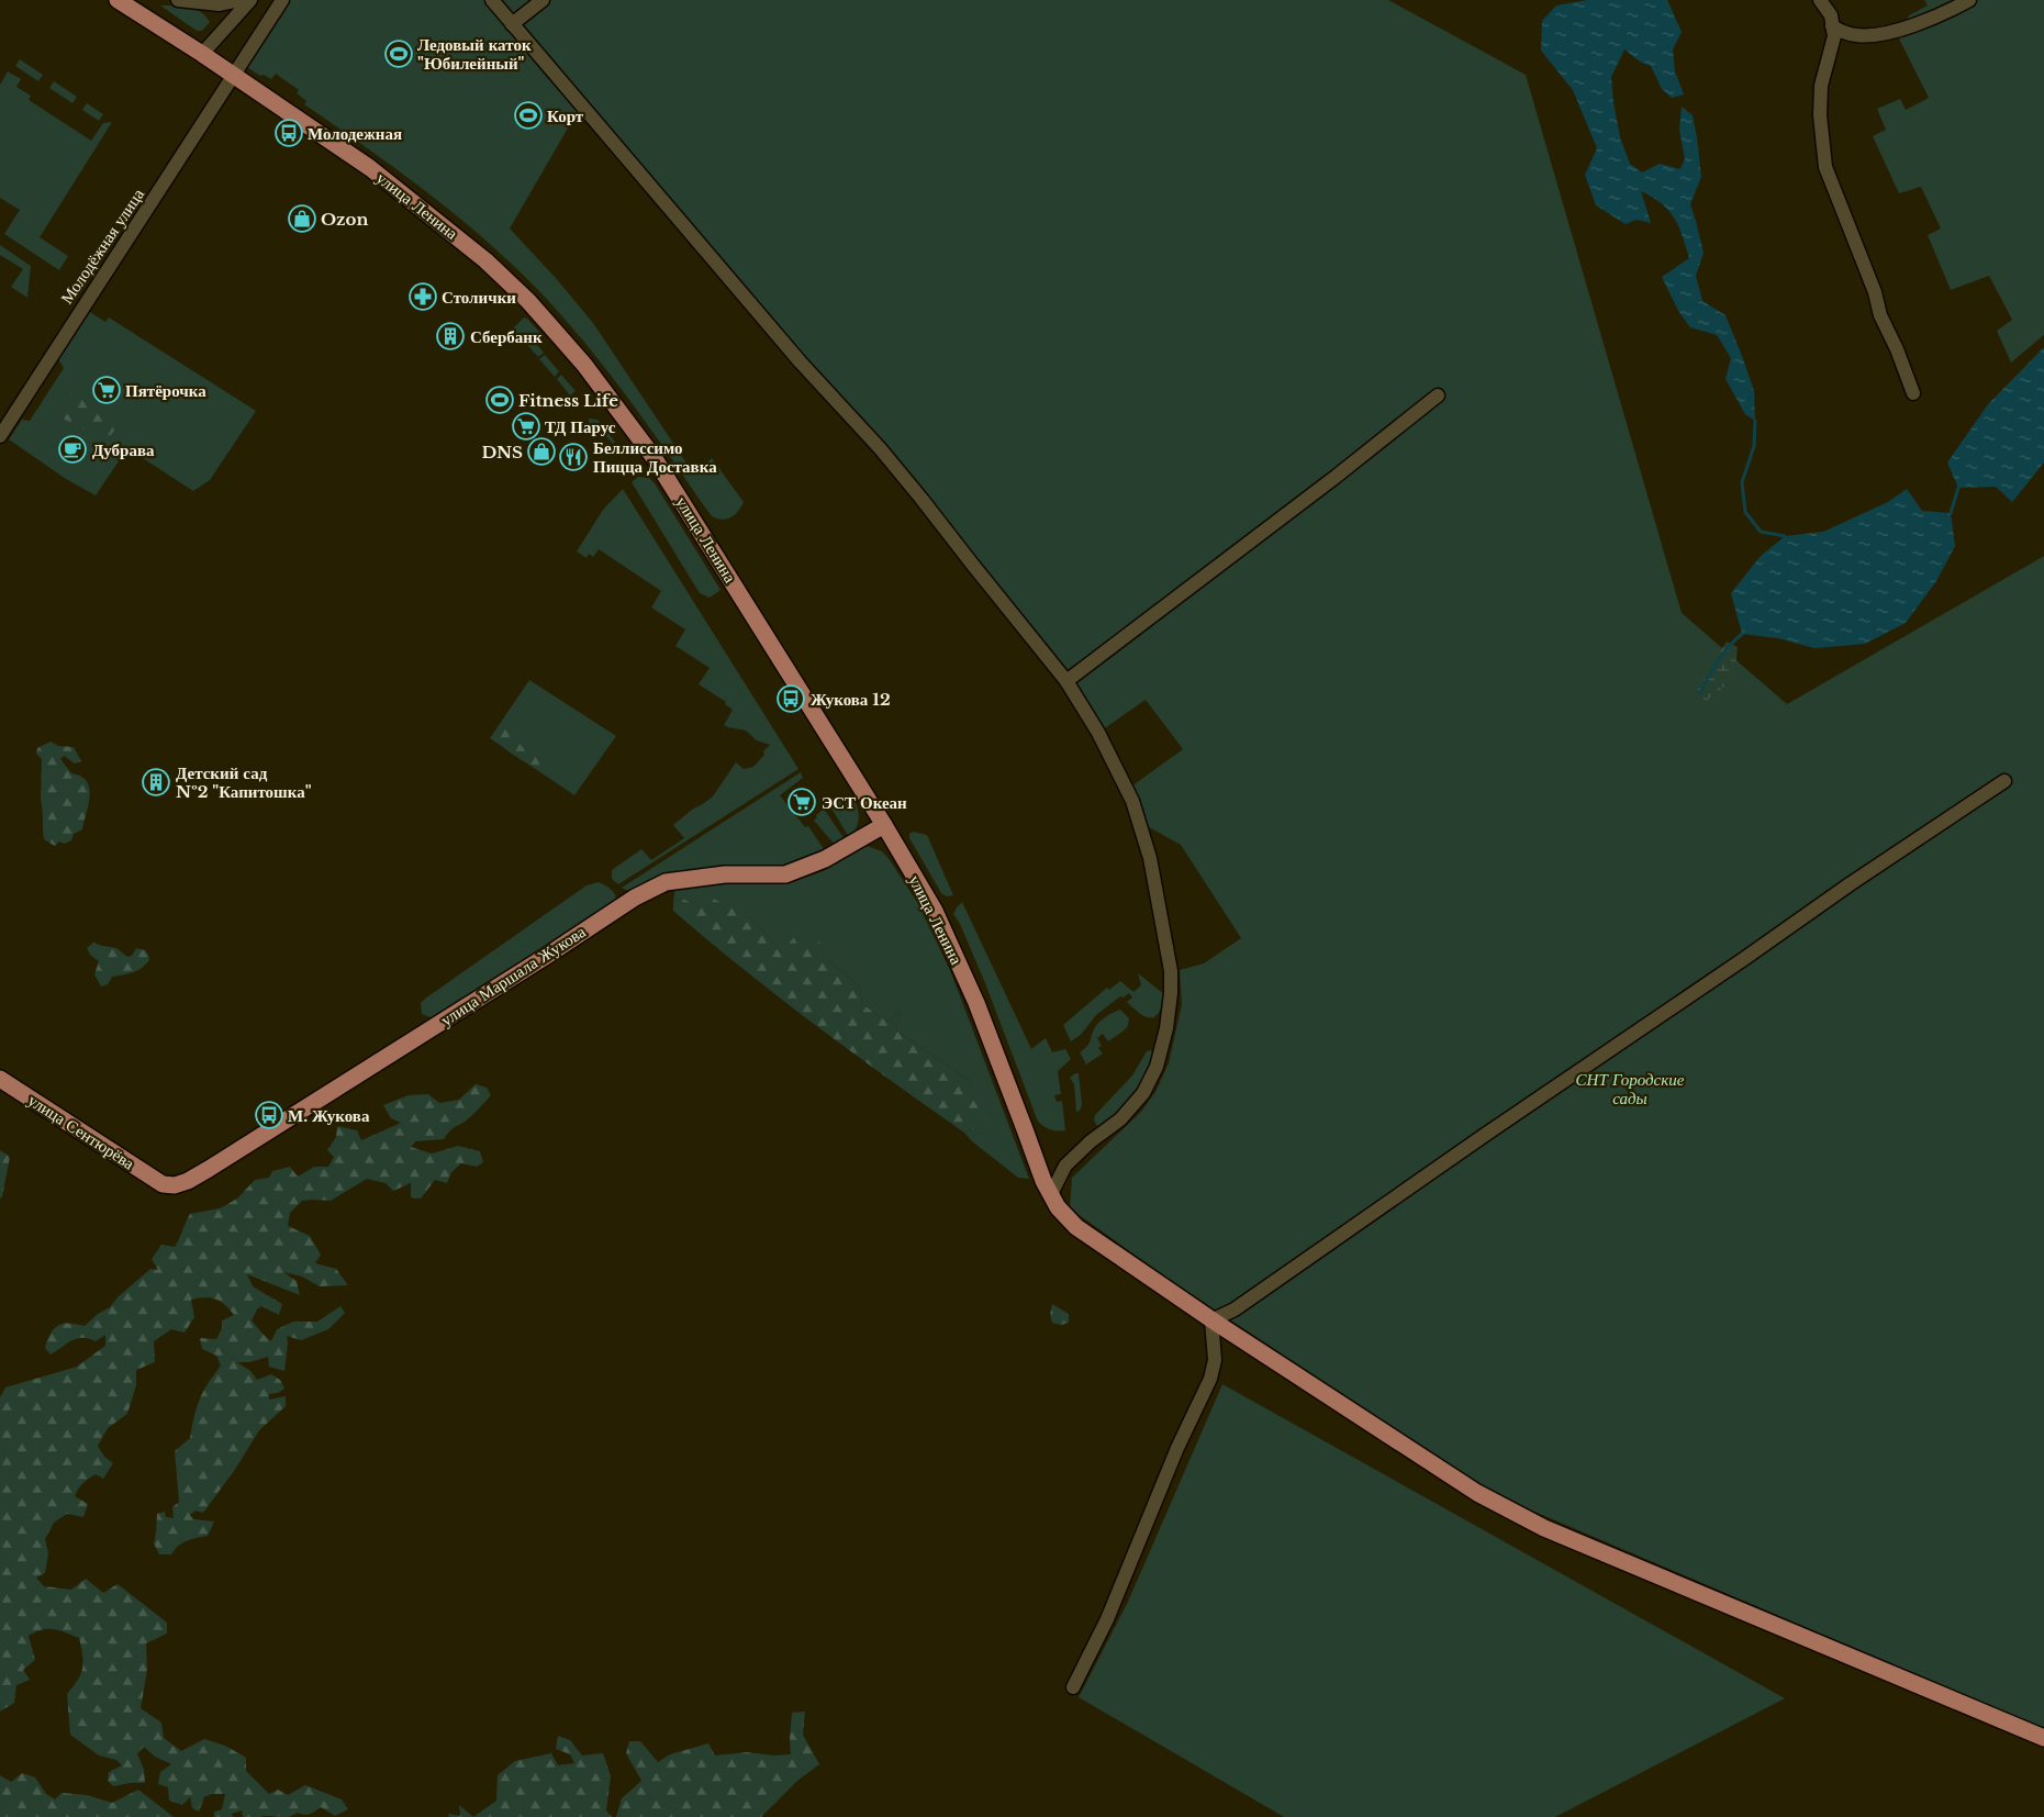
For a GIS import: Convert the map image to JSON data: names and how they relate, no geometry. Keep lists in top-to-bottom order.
{
  "streets": {
    "main road": ["улица Ленина", "улица Маршала Жукова", "улица Сентюрёва"],
    "street": ["Молодёжная улица"]
  },
  "crossings": [
    ["улица Ленина", "Молодёжная улица"],
    ["улица Ленина", "улица Маршала Жукова"],
    ["улица Маршала Жукова", "улица Сентюрёва"]
  ],
  "parks": ["СНТ Городские сады"],
  "places": {
    "sports": ["Ледовый каток \"Юбилейный\"", "Корт", "Fitness Life"],
    "bus stop": ["Молодежная", "Жукова 12", "М. Жукова"],
    "shop": ["Ozon", "DNS"],
    "pharmacy": ["Столички"],
    "building": ["Сбербанк", "Детский сад №2 \"Капитошка\""],
    "supermarket": ["Пятёрочка", "ТД Парус", "ЭСТ Океан"],
    "cafe": ["Дубрава"],
    "restaurant": ["Беллиссимо Пицца Доставка"]
  }
}
